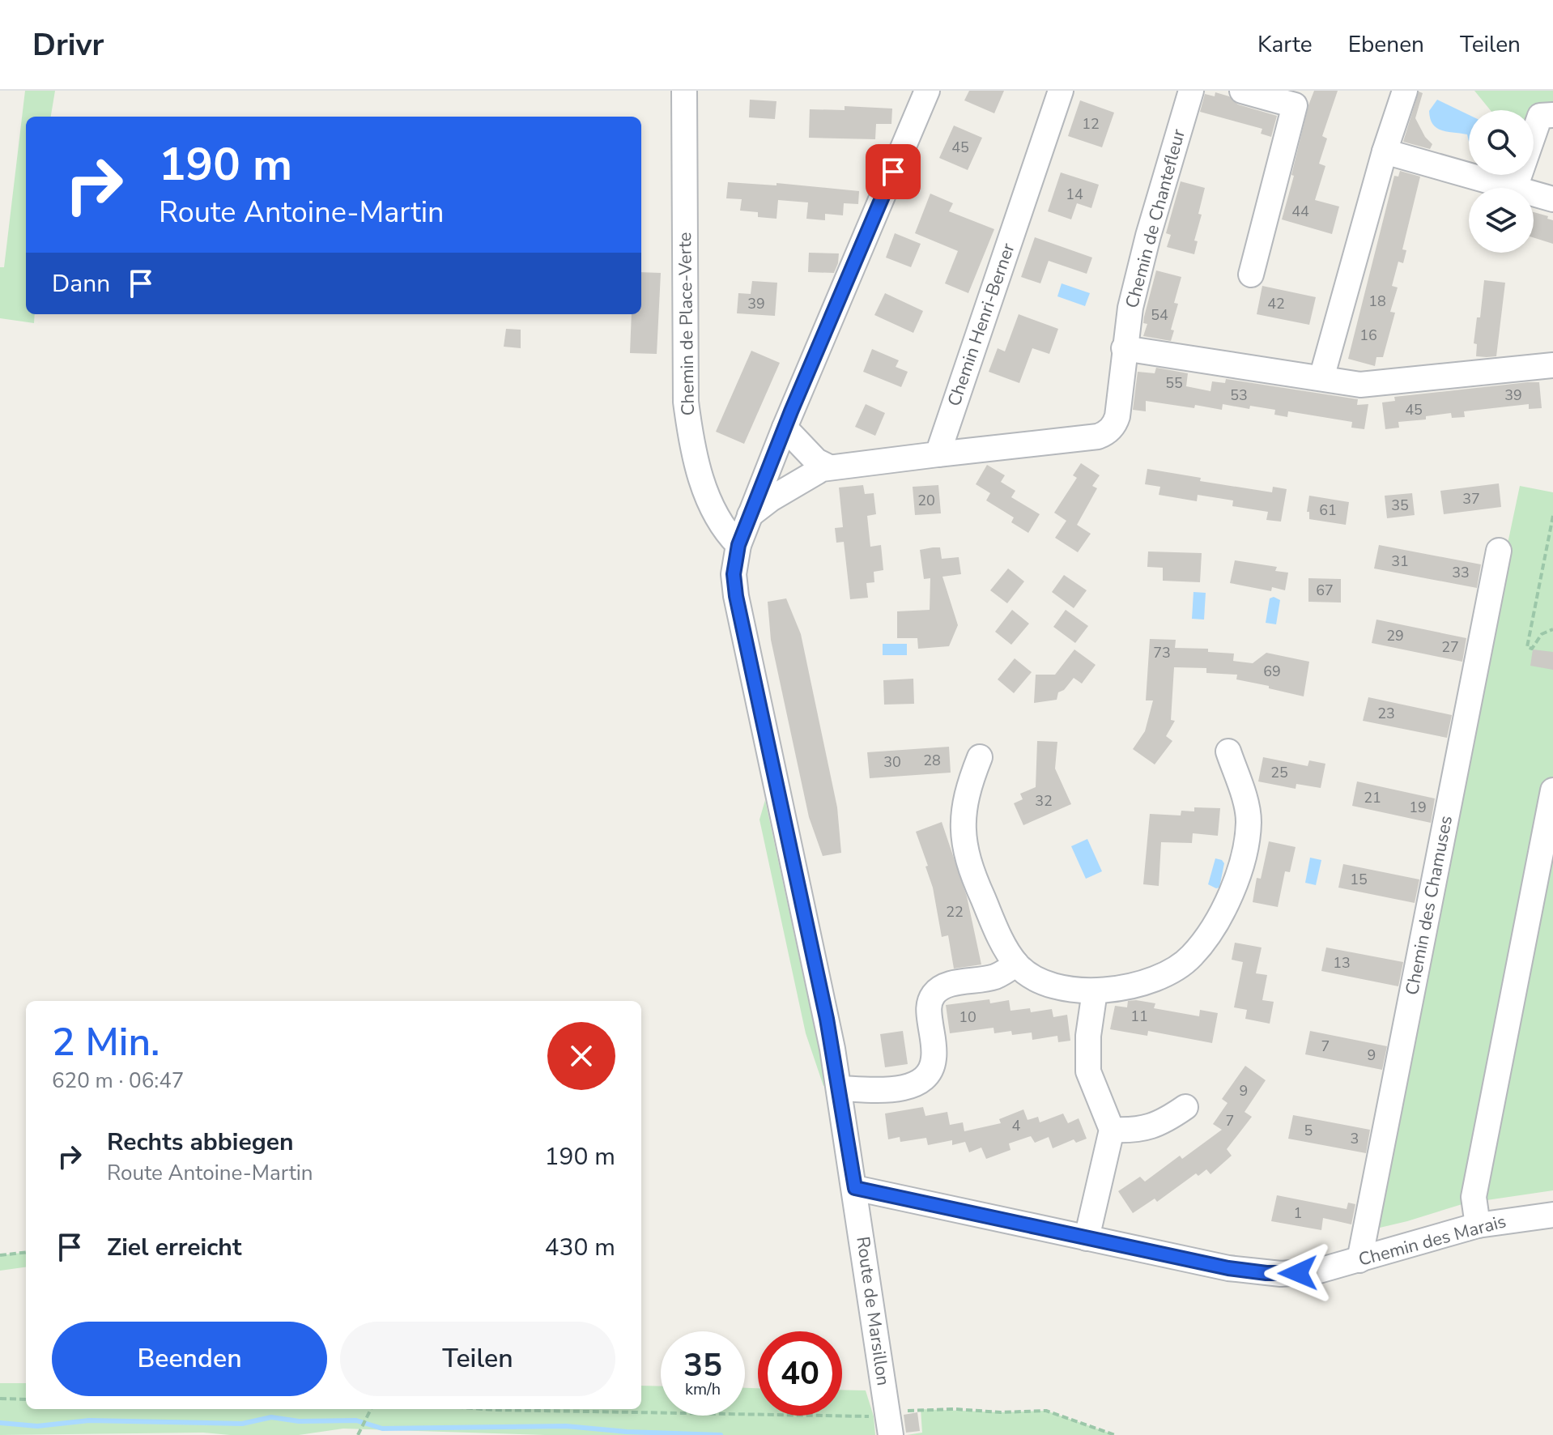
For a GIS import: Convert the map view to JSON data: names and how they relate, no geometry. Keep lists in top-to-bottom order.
{
  "streets": {
    "street": [
      "Chemin de Chantefleur",
      "Chemin de Place-Verte",
      "Chemin Henri-Berner",
      "Chemin des Chamuses",
      "Chemin des Marais",
      "Route de Marsillon"
    ]
  },
  "crossings": [
    ["Chemin de Chantefleur", "Chemin Henri-Berner"],
    ["Chemin de Place-Verte", "Route de Marsillon"],
    ["Chemin des Chamuses", "Chemin des Marais"],
    ["Chemin des Marais", "Route de Marsillon"]
  ],
  "house_numbers": [
    "12",
    "45",
    "14",
    "44",
    "18",
    "39",
    "42",
    "54",
    "16",
    "55",
    "53",
    "39",
    "45",
    "37",
    "20",
    "35",
    "61",
    "31",
    "33",
    "67",
    "29",
    "27",
    "73",
    "69",
    "23",
    "28",
    "30",
    "25",
    "21",
    "32",
    "19",
    "15",
    "22",
    "13",
    "11",
    "10",
    "7",
    "9",
    "9",
    "7",
    "4",
    "5",
    "3",
    "1"
  ],
  "page": {
    "header": "Drivr",
    "nav": ["Karte", "Ebenen", "Teilen"],
    "turn": ["190 m", "Route Antoine-Martin"],
    "then": "Dann",
    "heading": ["2 Min.", "620 m · 06:47"],
    "list": [
      {
        "name": "Rechts abbiegen",
        "note": "Route Antoine-Martin",
        "value": "190 m"
      },
      {
        "name": "Ziel erreicht",
        "value": "430 m"
      }
    ],
    "buttons": ["Beenden", "Teilen"],
    "speed": "35 km/h",
    "limit": "40"
  }
}
